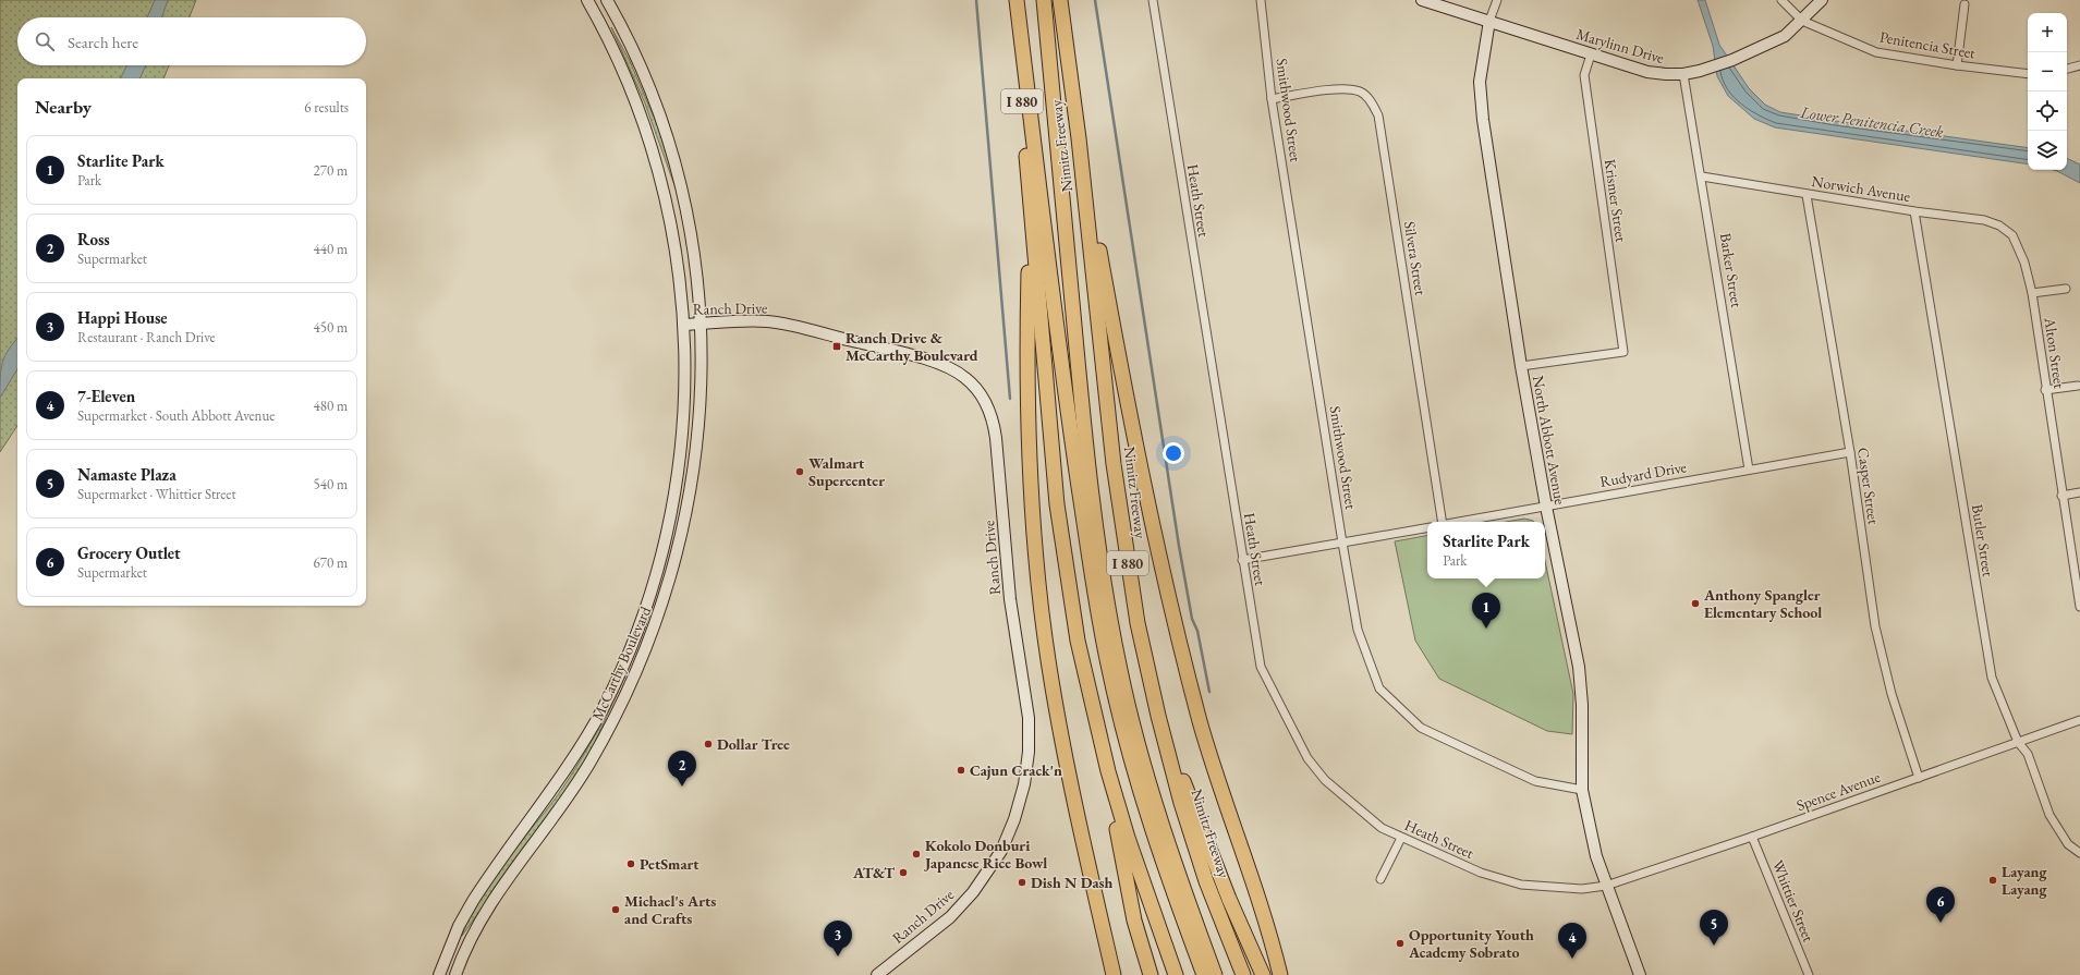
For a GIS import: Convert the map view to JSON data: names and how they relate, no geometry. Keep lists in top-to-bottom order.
{
  "streets": {
    "highway": ["I 880", "Nimitz Freeway"],
    "street": [
      "Penitencia Street",
      "Marylinn Drive",
      "Smithwood Street",
      "Norwich Avenue",
      "Heath Street",
      "Krismer Street",
      "Silvera Street",
      "Barker Street",
      "Ranch Drive",
      "Alton Street",
      "North Abbott Avenue",
      "Rudyard Drive",
      "Casper Street",
      "Butler Street",
      "McCarthy Boulevard",
      "Spence Avenue",
      "Whittier Street"
    ]
  },
  "crossings": [
    ["Penitencia Street", "Marylinn Drive"],
    ["Marylinn Drive", "Krismer Street"],
    ["Marylinn Drive", "Barker Street"],
    ["Marylinn Drive", "North Abbott Avenue"],
    ["Smithwood Street", "Silvera Street"],
    ["Smithwood Street", "North Abbott Avenue"],
    ["Norwich Avenue", "Barker Street"],
    ["Norwich Avenue", "Alton Street"],
    ["Norwich Avenue", "Casper Street"],
    ["Norwich Avenue", "Butler Street"],
    ["Heath Street", "North Abbott Avenue"],
    ["Heath Street", "Spence Avenue"],
    ["Krismer Street", "North Abbott Avenue"],
    ["Barker Street", "Rudyard Drive"],
    ["Ranch Drive", "McCarthy Boulevard"],
    ["North Abbott Avenue", "Rudyard Drive"],
    ["North Abbott Avenue", "Spence Avenue"],
    ["Rudyard Drive", "Casper Street"],
    ["Casper Street", "Spence Avenue"],
    ["Butler Street", "Spence Avenue"],
    ["Spence Avenue", "Whittier Street"]
  ],
  "water": ["Lower Penitencia Creek"],
  "places": {
    "transit": ["Ranch Drive & McCarthy Boulevard"],
    "other": [
      "Walmart Supercenter",
      "Anthony Spangler Elementary School",
      "Dollar Tree",
      "Cajun Crack'n",
      "Kokolo Donburi Japanese Rice Bowl",
      "PetSmart",
      "AT&T",
      "Layang Layang",
      "Dish N Dash",
      "Michael's Arts and Crafts",
      "Opportunity Youth Academy Sobrato"
    ]
  },
  "page": {
    "map_buttons": ["+", "−"],
    "search": "Search here",
    "heading": ["Nearby", "6 results"],
    "list": [
      {
        "mark": "1",
        "name": "Starlite Park",
        "note": "Park",
        "value": "270 m"
      },
      {
        "mark": "2",
        "name": "Ross",
        "note": "Supermarket",
        "value": "440 m"
      },
      {
        "mark": "3",
        "name": "Happi House",
        "note": "Restaurant · Ranch Drive",
        "value": "450 m"
      },
      {
        "mark": "4",
        "name": "7-Eleven",
        "note": "Supermarket · South Abbott Avenue",
        "value": "480 m"
      },
      {
        "mark": "5",
        "name": "Namaste Plaza",
        "note": "Supermarket · Whittier Street",
        "value": "540 m"
      },
      {
        "mark": "6",
        "name": "Grocery Outlet",
        "note": "Supermarket",
        "value": "670 m"
      }
    ],
    "popup": ["Starlite Park", "Park"],
    "pins": [
      "1",
      "2",
      "6",
      "5",
      "3",
      "4"
    ]
  }
}
